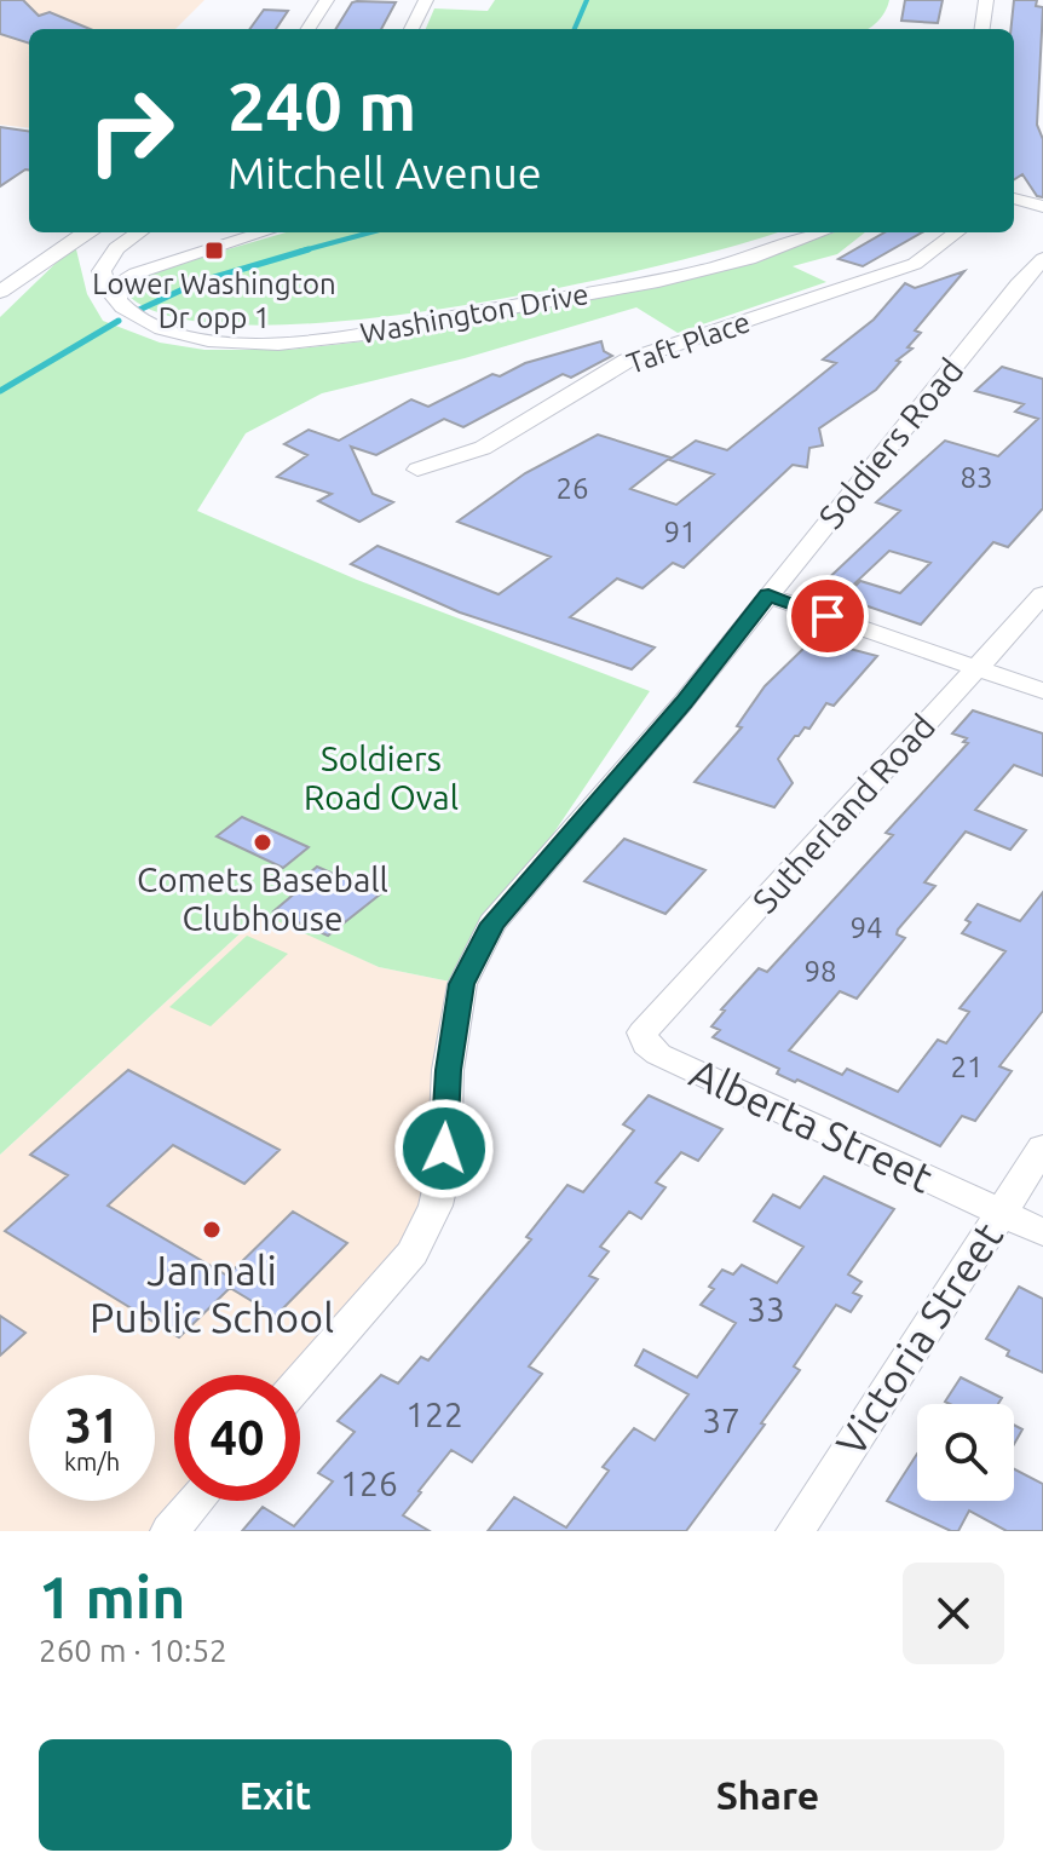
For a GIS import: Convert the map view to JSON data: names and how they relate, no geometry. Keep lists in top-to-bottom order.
{
  "streets": {
    "street": [
      "Washington Drive",
      "Taft Place",
      "Soldiers Road",
      "Sutherland Road",
      "Alberta Street",
      "Victoria Street"
    ]
  },
  "crossings": [
    ["Sutherland Road", "Alberta Street"],
    ["Alberta Street", "Victoria Street"]
  ],
  "parks": ["Soldiers Road Oval"],
  "places": {
    "transit": ["Lower Washington Dr opp 1"],
    "other": ["Comets Baseball Clubhouse", "Jannali Public School"]
  },
  "house_numbers": [
    "83",
    "26",
    "91",
    "94",
    "98",
    "21",
    "33",
    "122",
    "37",
    "126"
  ],
  "page": {
    "turn": ["240 m", "Mitchell Avenue"],
    "speed": "31 km/h",
    "limit": "40",
    "heading": ["1 min", "260 m · 10:52"],
    "buttons": ["Exit", "Share"]
  }
}
